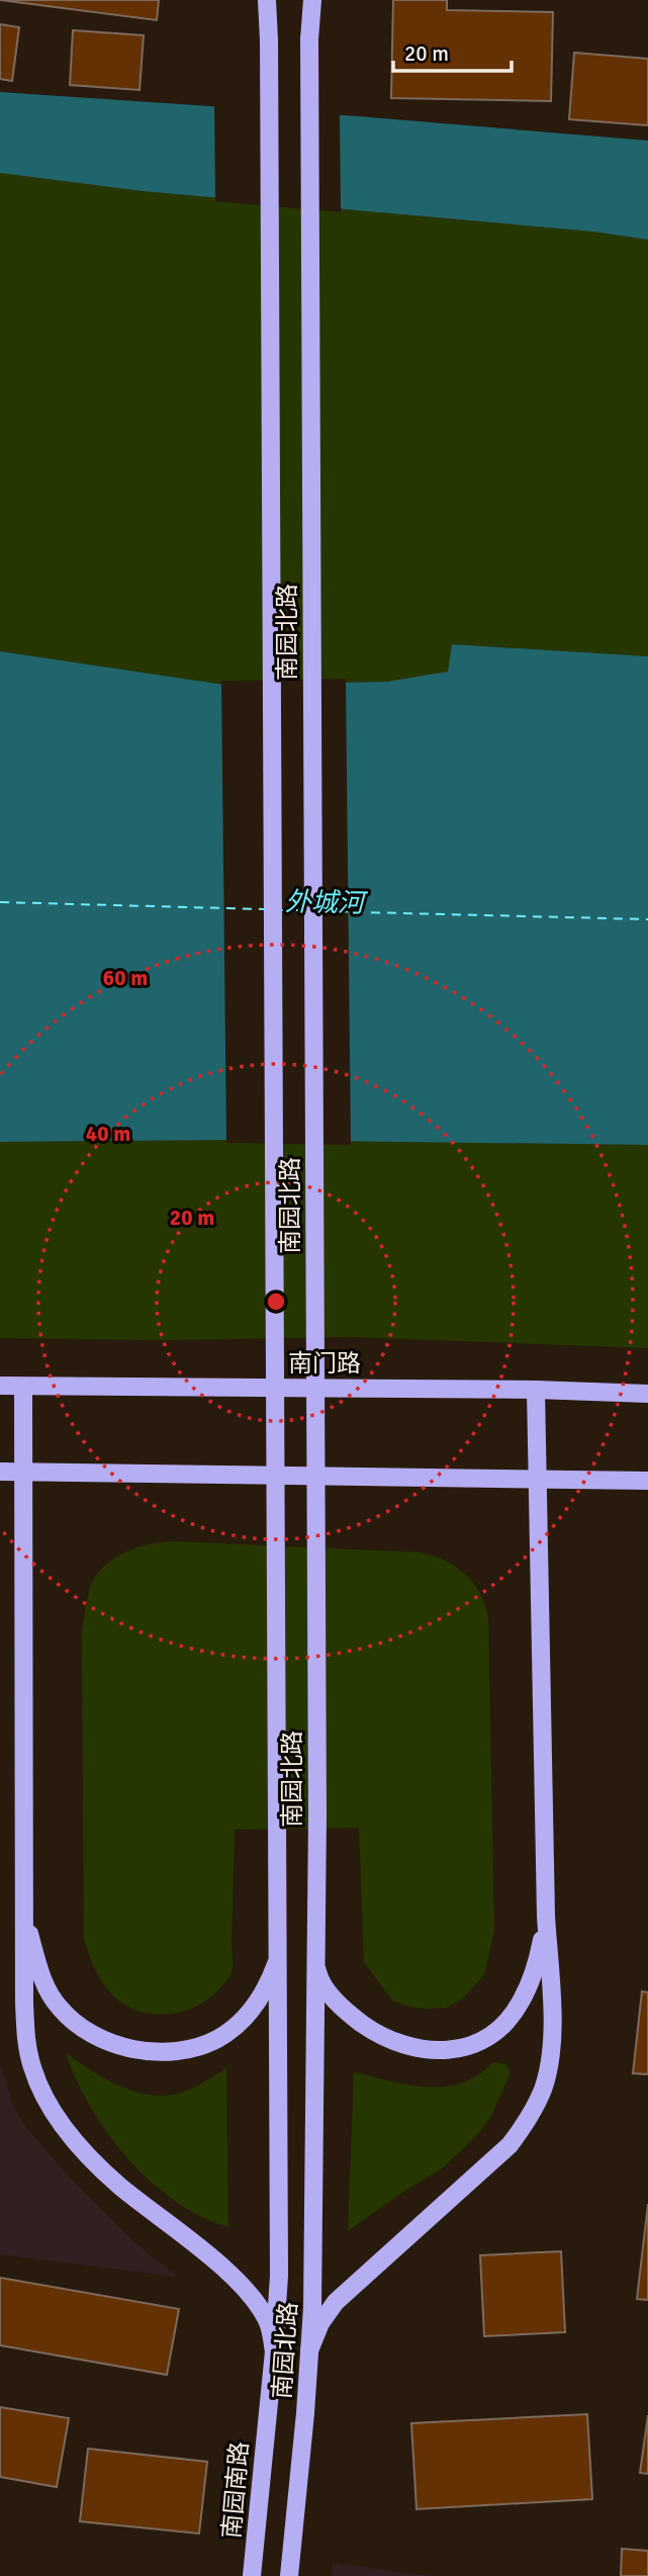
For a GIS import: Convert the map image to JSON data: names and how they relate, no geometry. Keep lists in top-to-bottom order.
{
  "streets": {
    "main road": ["南园北路", "南门路", "南园南路"]
  },
  "crossings": [
    ["南园北路", "南园南路"]
  ],
  "water": ["外城河"],
  "scale_bar": "20 m",
  "rings": ["60 m", "40 m", "20 m"]
}
